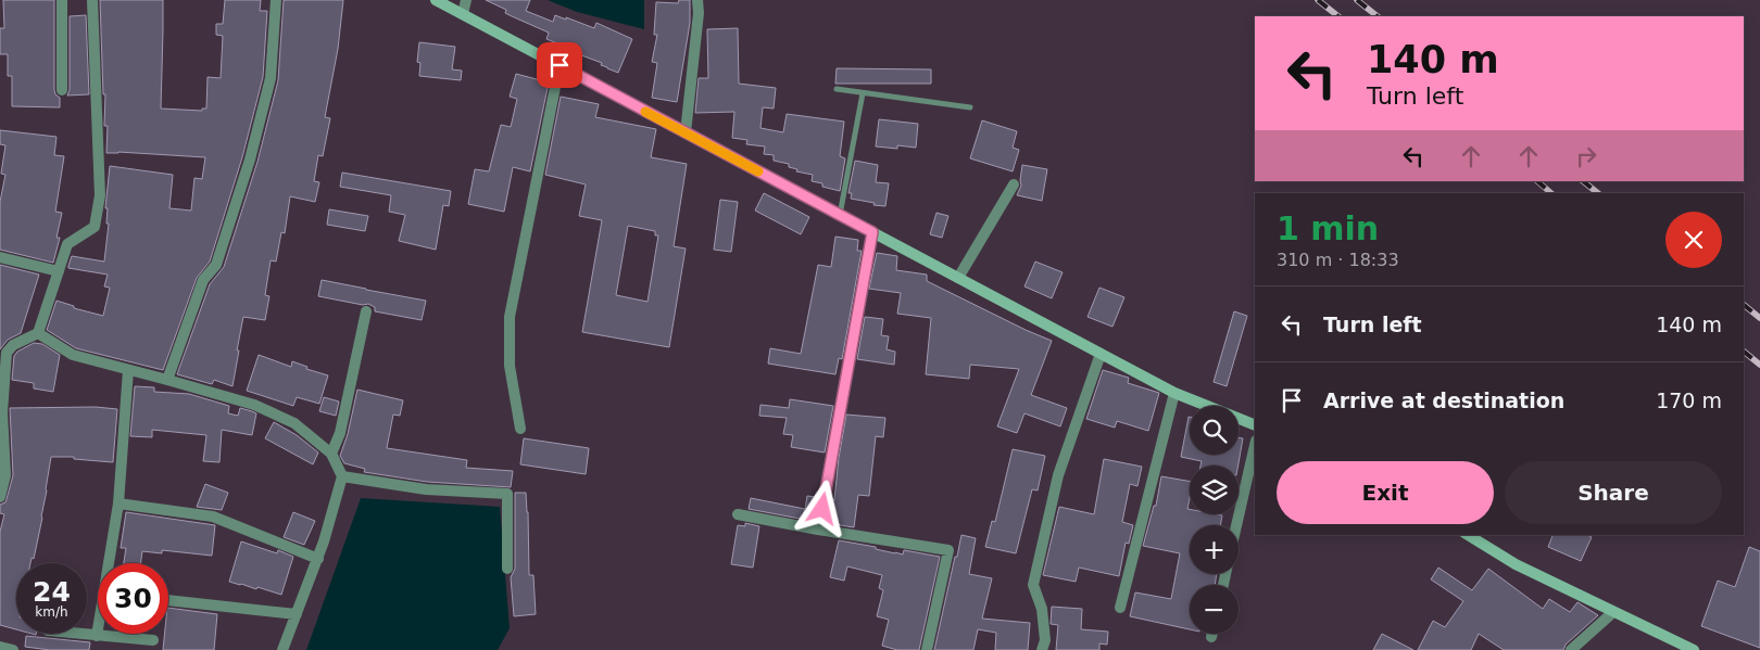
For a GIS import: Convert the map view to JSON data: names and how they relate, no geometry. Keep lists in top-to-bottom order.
{
  "page": {
    "turn": ["140 m", "Turn left"],
    "heading": ["1 min", "310 m · 18:33"],
    "list": [
      {
        "name": "Turn left",
        "value": "140 m"
      },
      {
        "name": "Arrive at destination",
        "value": "170 m"
      }
    ],
    "map_buttons": ["+", "−"],
    "buttons": ["Exit", "Share"],
    "speed": "24 km/h",
    "limit": "30"
  }
}
